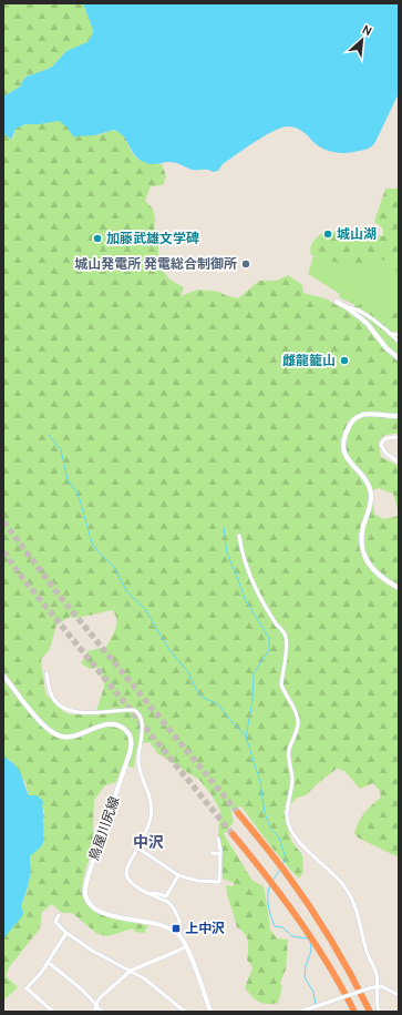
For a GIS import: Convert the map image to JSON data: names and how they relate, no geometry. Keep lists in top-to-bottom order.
{
  "streets": {
    "main road": ["鳥屋川尻線"]
  },
  "districts": ["中沢"],
  "places": {
    "other": [
      "城山湖",
      "加藤武雄文学碑",
      "城山発電所 発電総合制御所",
      "雌龍籠山"
    ],
    "transit": ["上中沢"]
  },
  "north": "top right"
}
